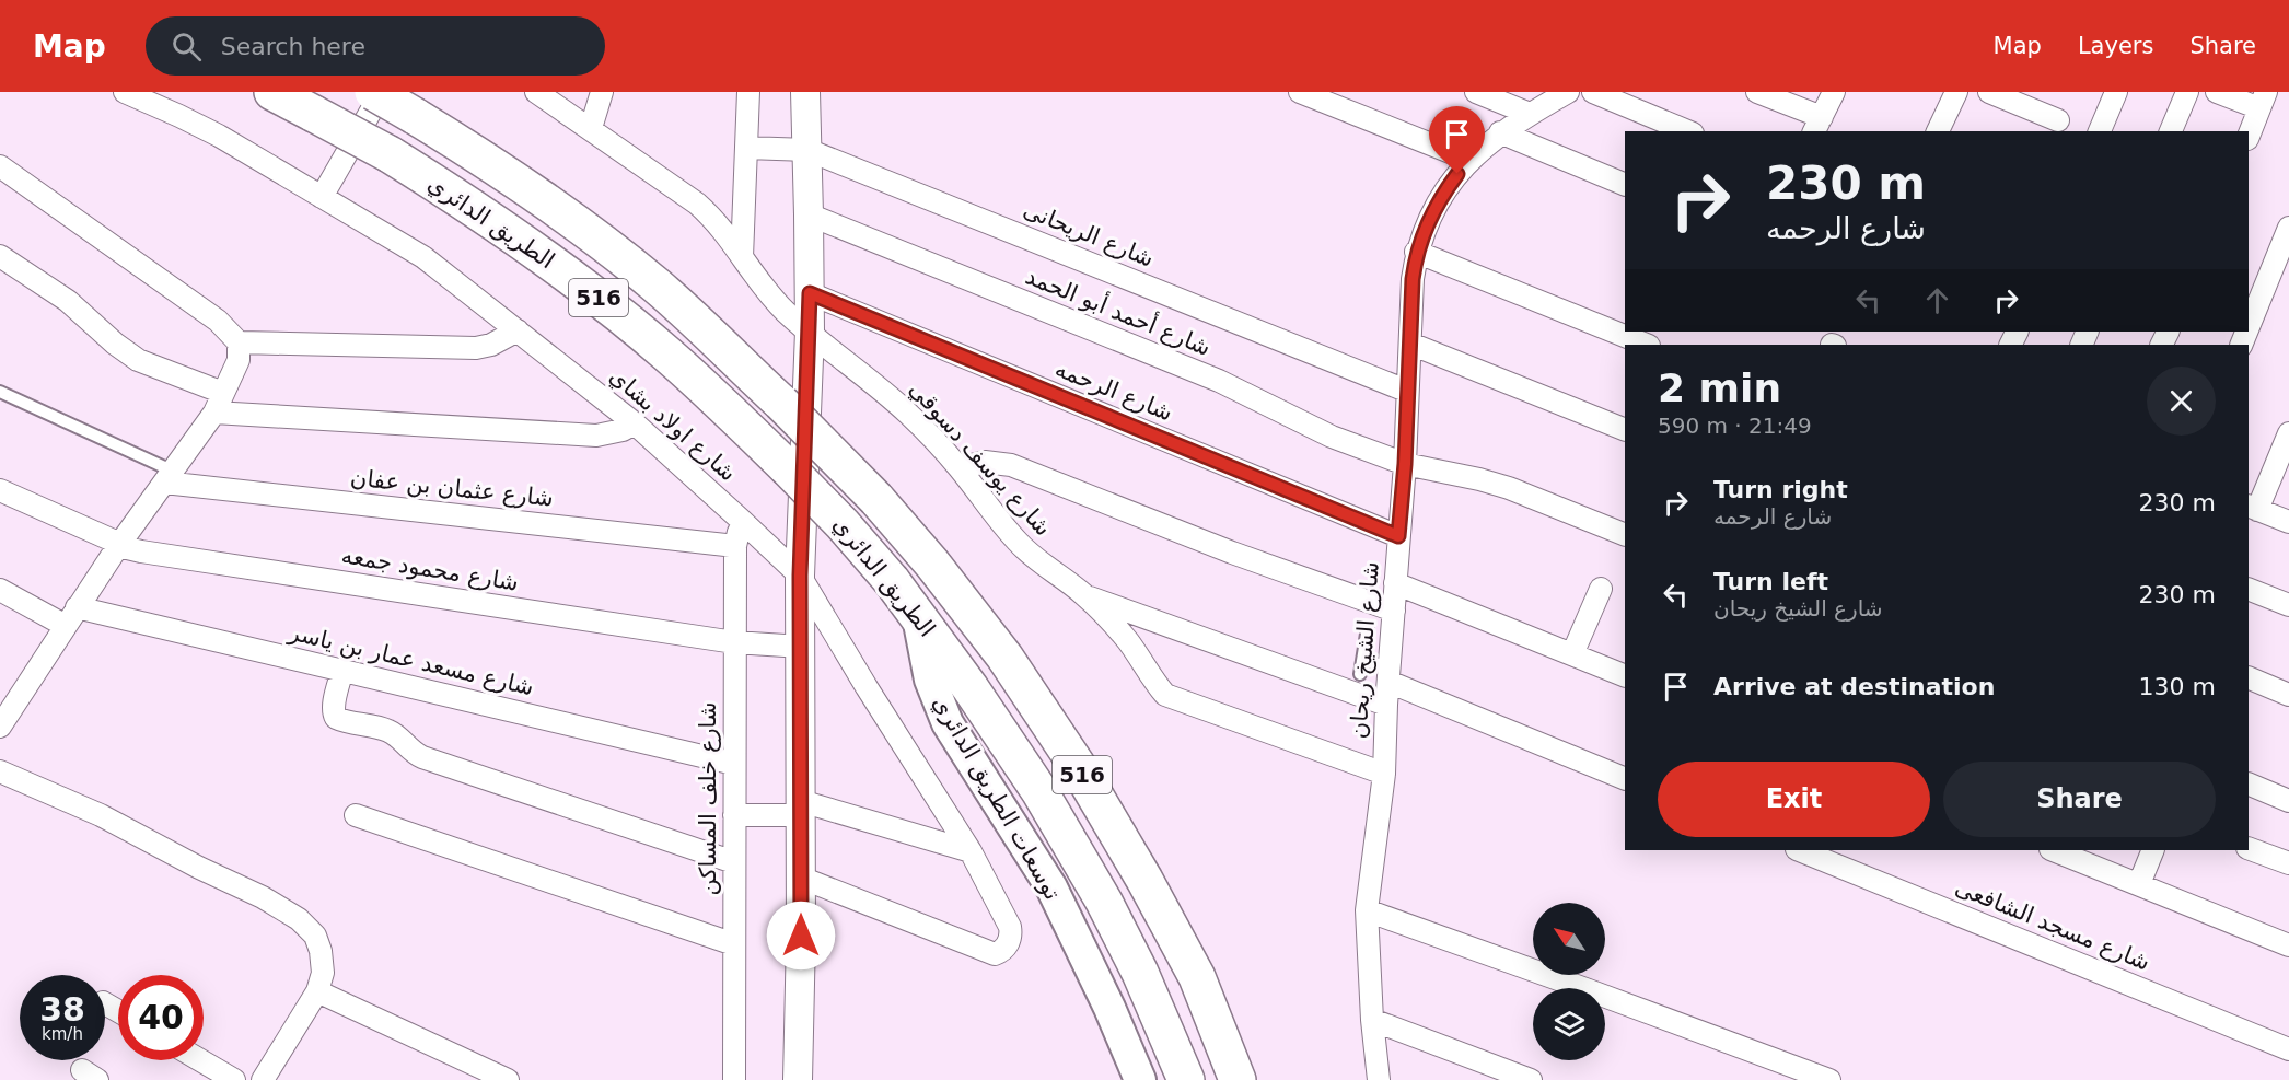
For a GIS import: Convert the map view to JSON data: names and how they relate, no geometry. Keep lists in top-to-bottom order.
{
  "streets": {
    "highway": ["الطريق الدائري", "516"],
    "main road": ["توسعات الطريق الدائري"],
    "street": [
      "شارع الريحانى",
      "شارع أحمد أبو الحمد",
      "شارع الرحمه",
      "شارع اولاد بشاي",
      "شارع يوسف دسوقي",
      "شارع عثمان بن عفان",
      "شارع محمود جمعه",
      "شارع الشيخ ريحان",
      "شارع مسعد عمار بن ياسر",
      "شارع خلف المساكن",
      "شارع مسجد الشافعى"
    ]
  },
  "crossings": [
    ["الطريق الدائري", "توسعات الطريق الدائري"],
    ["شارع الريحانى", "شارع الشيخ ريحان"],
    ["شارع أحمد أبو الحمد", "شارع الشيخ ريحان"],
    ["شارع الرحمه", "شارع الشيخ ريحان"],
    ["شارع اولاد بشاي", "شارع خلف المساكن"],
    ["شارع يوسف دسوقي", "شارع الشيخ ريحان"],
    ["شارع عثمان بن عفان", "شارع خلف المساكن"],
    ["شارع محمود جمعه", "شارع خلف المساكن"],
    ["شارع مسعد عمار بن ياسر", "شارع خلف المساكن"]
  ],
  "north": "top left",
  "page": {
    "header": "Map",
    "search": "Search here",
    "nav": ["Map", "Layers", "Share"],
    "turn": ["230 m", "شارع الرحمه"],
    "heading": ["2 min", "590 m · 21:49"],
    "list": [
      {
        "name": "Turn right",
        "note": "شارع الرحمه",
        "value": "230 m"
      },
      {
        "name": "Turn left",
        "note": "شارع الشيخ ريحان",
        "value": "230 m"
      },
      {
        "name": "Arrive at destination",
        "value": "130 m"
      }
    ],
    "buttons": ["Exit", "Share"],
    "speed": "38 km/h",
    "limit": "40"
  }
}
